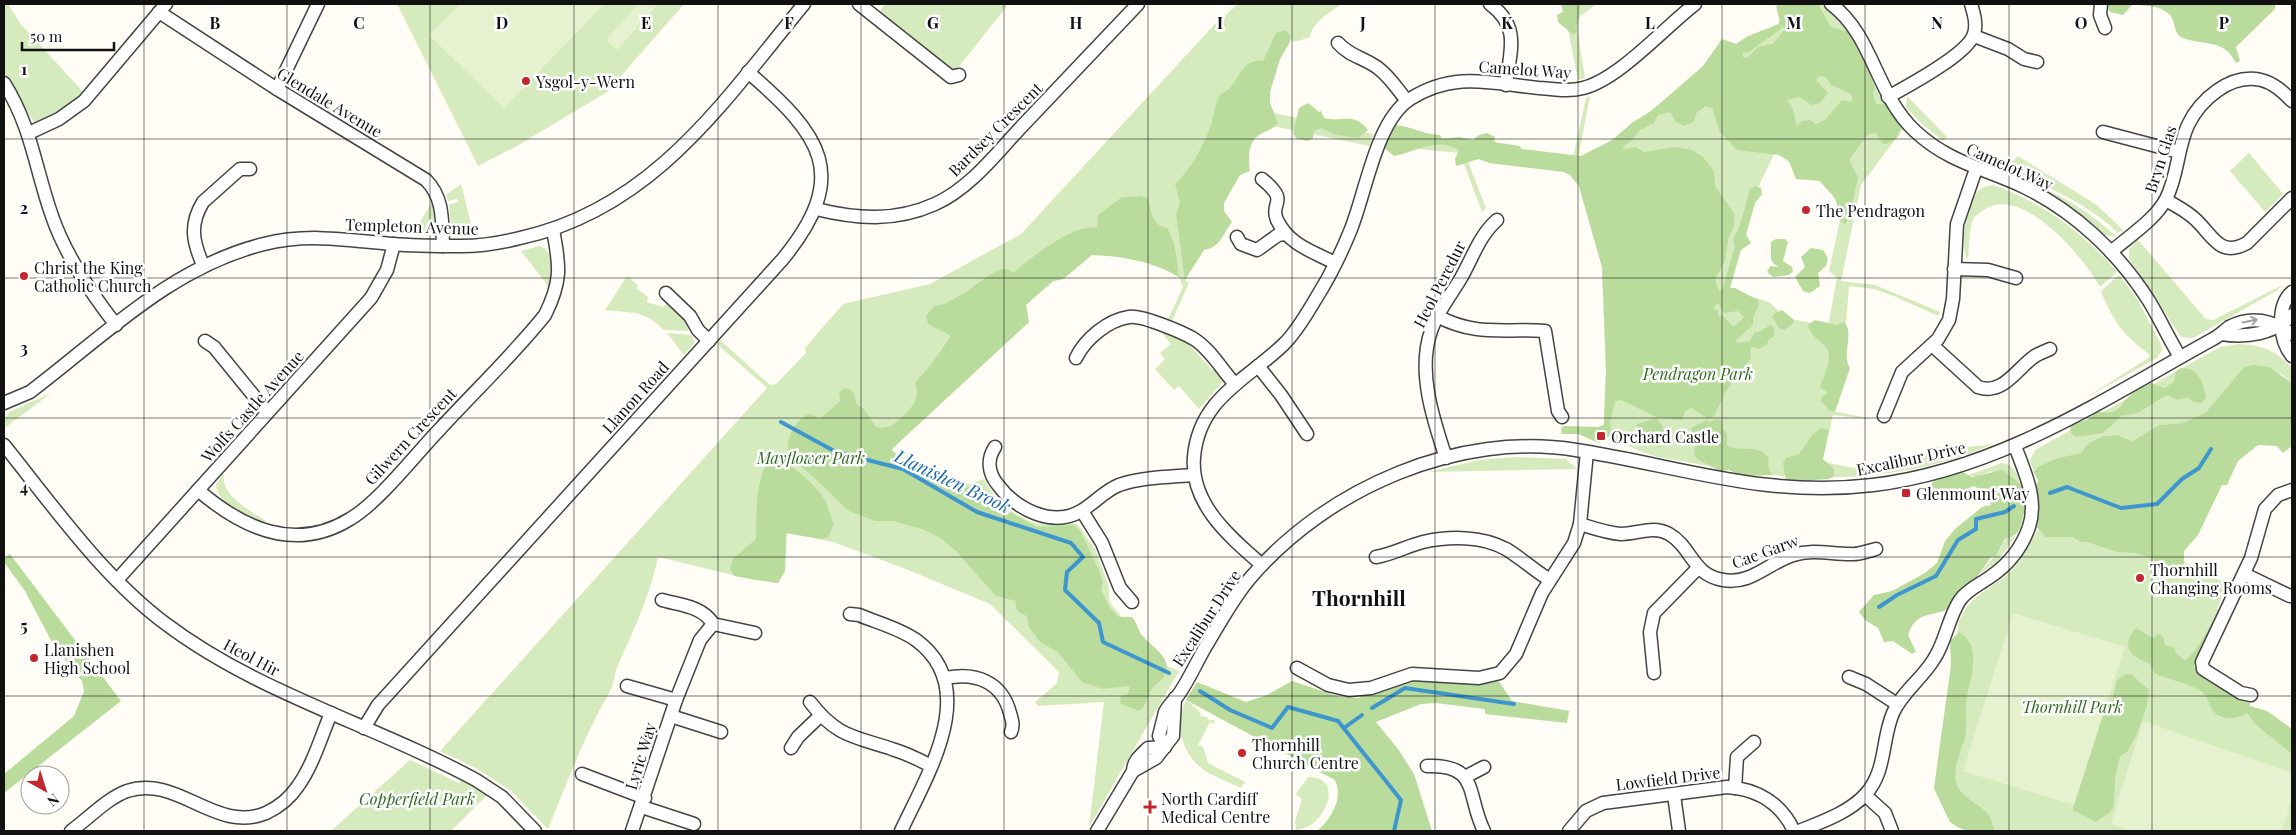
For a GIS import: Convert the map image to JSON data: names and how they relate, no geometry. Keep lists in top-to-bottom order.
{
  "streets": {
    "street": [
      "Camelot Way",
      "Glendale Avenue",
      "Bardsey Crescent",
      "Bryn Glas",
      "Templeton Avenue",
      "Heol Peredur",
      "Llanon Road",
      "Wolfs Castle Avenue",
      "Gilwern Crescent",
      "Excalibur Drive",
      "Cae Garw",
      "Heol Hir",
      "Lyric Way",
      "Lowfield Drive"
    ]
  },
  "crossings": [
    ["Camelot Way", "Bryn Glas"],
    ["Camelot Way", "Excalibur Drive"],
    ["Glendale Avenue", "Templeton Avenue"],
    ["Bardsey Crescent", "Llanon Road"],
    ["Templeton Avenue", "Llanon Road"],
    ["Templeton Avenue", "Wolfs Castle Avenue"],
    ["Templeton Avenue", "Gilwern Crescent"],
    ["Heol Peredur", "Excalibur Drive"],
    ["Llanon Road", "Heol Hir"],
    ["Wolfs Castle Avenue", "Gilwern Crescent"],
    ["Wolfs Castle Avenue", "Heol Hir"]
  ],
  "districts": ["Thornhill"],
  "water": ["Llanishen Brook"],
  "parks": [
    "Pendragon Park",
    "Mayflower Park",
    "Thornhill Park",
    "Copperfield Park"
  ],
  "places": {
    "other": [
      "Ysgol-y-Wern",
      "The Pendragon",
      "Christ the King Catholic Church",
      "Thornhill Changing Rooms",
      "Llanishen High School",
      "Thornhill Church Centre"
    ],
    "transit": ["Orchard Castle", "Glenmount Way"],
    "health": ["North Cardiff Medical Centre"]
  },
  "scale_bar": "50 m",
  "north": "bottom right",
  "grid": {
    "columns": [
      "B",
      "C",
      "D",
      "E",
      "F",
      "G",
      "H",
      "I",
      "J",
      "K",
      "L",
      "M",
      "N",
      "O",
      "P"
    ],
    "rows": [
      "1",
      "2",
      "3",
      "4",
      "5"
    ]
  }
}
